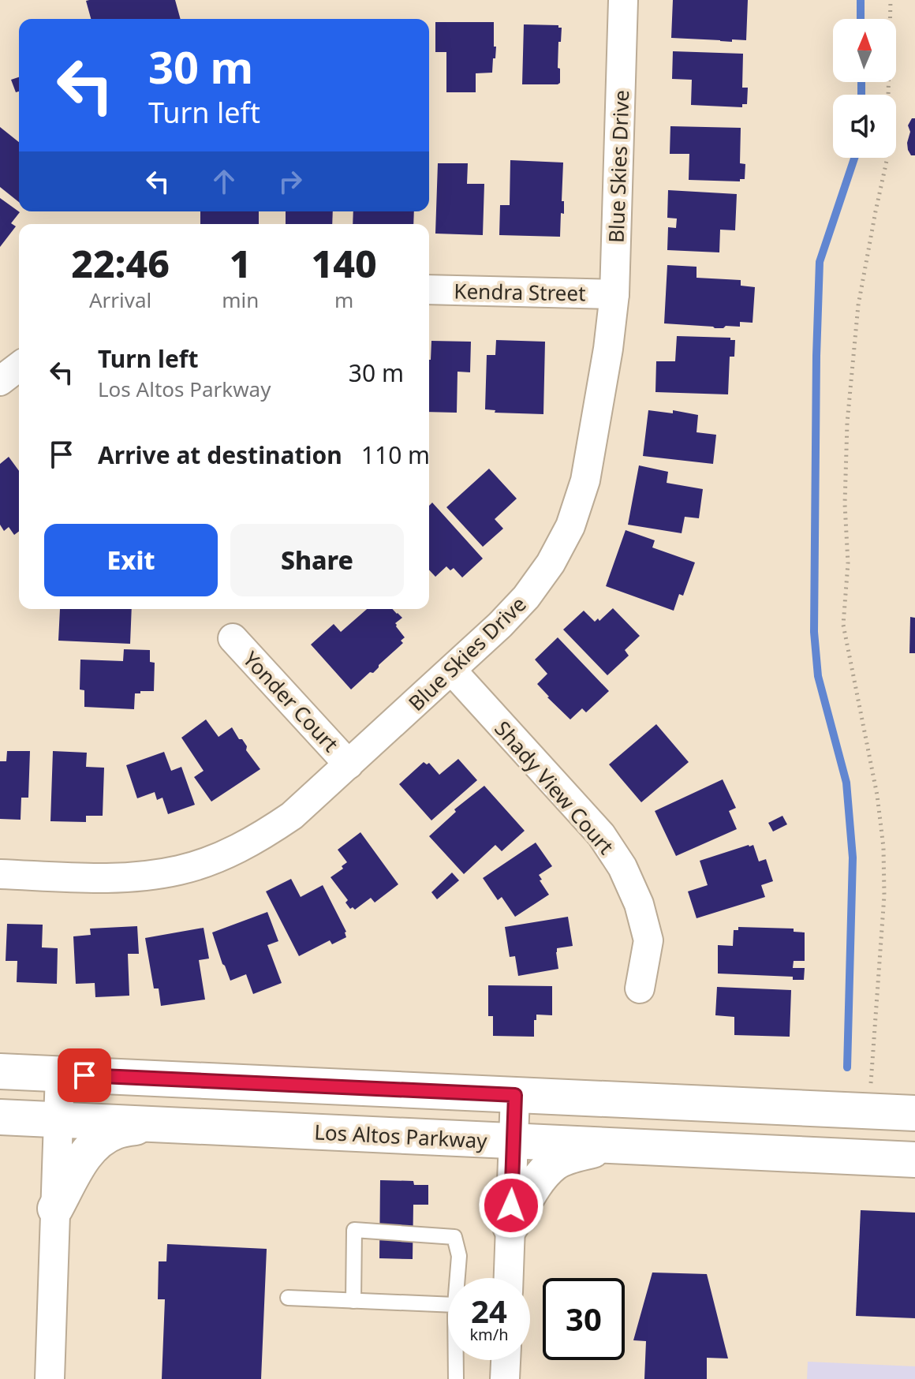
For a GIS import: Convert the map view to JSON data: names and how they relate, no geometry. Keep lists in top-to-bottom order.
{
  "streets": {
    "main road": ["Los Altos Parkway"],
    "street": [
      "Blue Skies Drive",
      "Kendra Street",
      "Yonder Court",
      "Shady View Court"
    ]
  },
  "crossings": [
    ["Blue Skies Drive", "Kendra Street"],
    ["Blue Skies Drive", "Yonder Court"],
    ["Blue Skies Drive", "Shady View Court"]
  ],
  "north": "top",
  "page": {
    "turn": ["30 m", "Turn left"],
    "eta": [
      "22:46",
      "Arrival",
      "1",
      "min",
      "140",
      "m"
    ],
    "list": [
      {
        "name": "Turn left",
        "note": "Los Altos Parkway",
        "value": "30 m"
      },
      {
        "name": "Arrive at destination",
        "value": "110 m"
      }
    ],
    "buttons": ["Exit", "Share"],
    "speed": "24 km/h",
    "limit": "30"
  }
}
